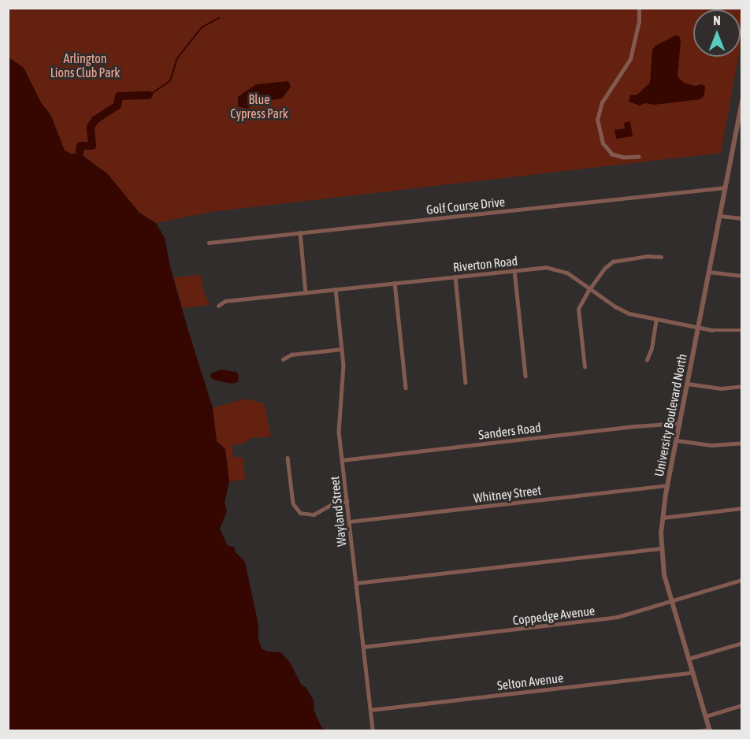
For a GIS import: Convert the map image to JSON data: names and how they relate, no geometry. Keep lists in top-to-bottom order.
{
  "streets": {
    "street": [
      "Golf Course Drive",
      "Riverton Road",
      "University Boulevard North",
      "Sanders Road",
      "Whitney Street",
      "Wayland Street",
      "Coppedge Avenue",
      "Selton Avenue"
    ]
  },
  "crossings": [
    ["Golf Course Drive", "University Boulevard North"],
    ["Riverton Road", "University Boulevard North"],
    ["Riverton Road", "Wayland Street"],
    ["University Boulevard North", "Sanders Road"],
    ["University Boulevard North", "Whitney Street"],
    ["University Boulevard North", "Coppedge Avenue"],
    ["University Boulevard North", "Selton Avenue"],
    ["Sanders Road", "Wayland Street"],
    ["Whitney Street", "Wayland Street"],
    ["Wayland Street", "Coppedge Avenue"],
    ["Wayland Street", "Selton Avenue"]
  ],
  "parks": ["Arlington Lions Club Park", "Blue Cypress Park"],
  "north": "top"
}
